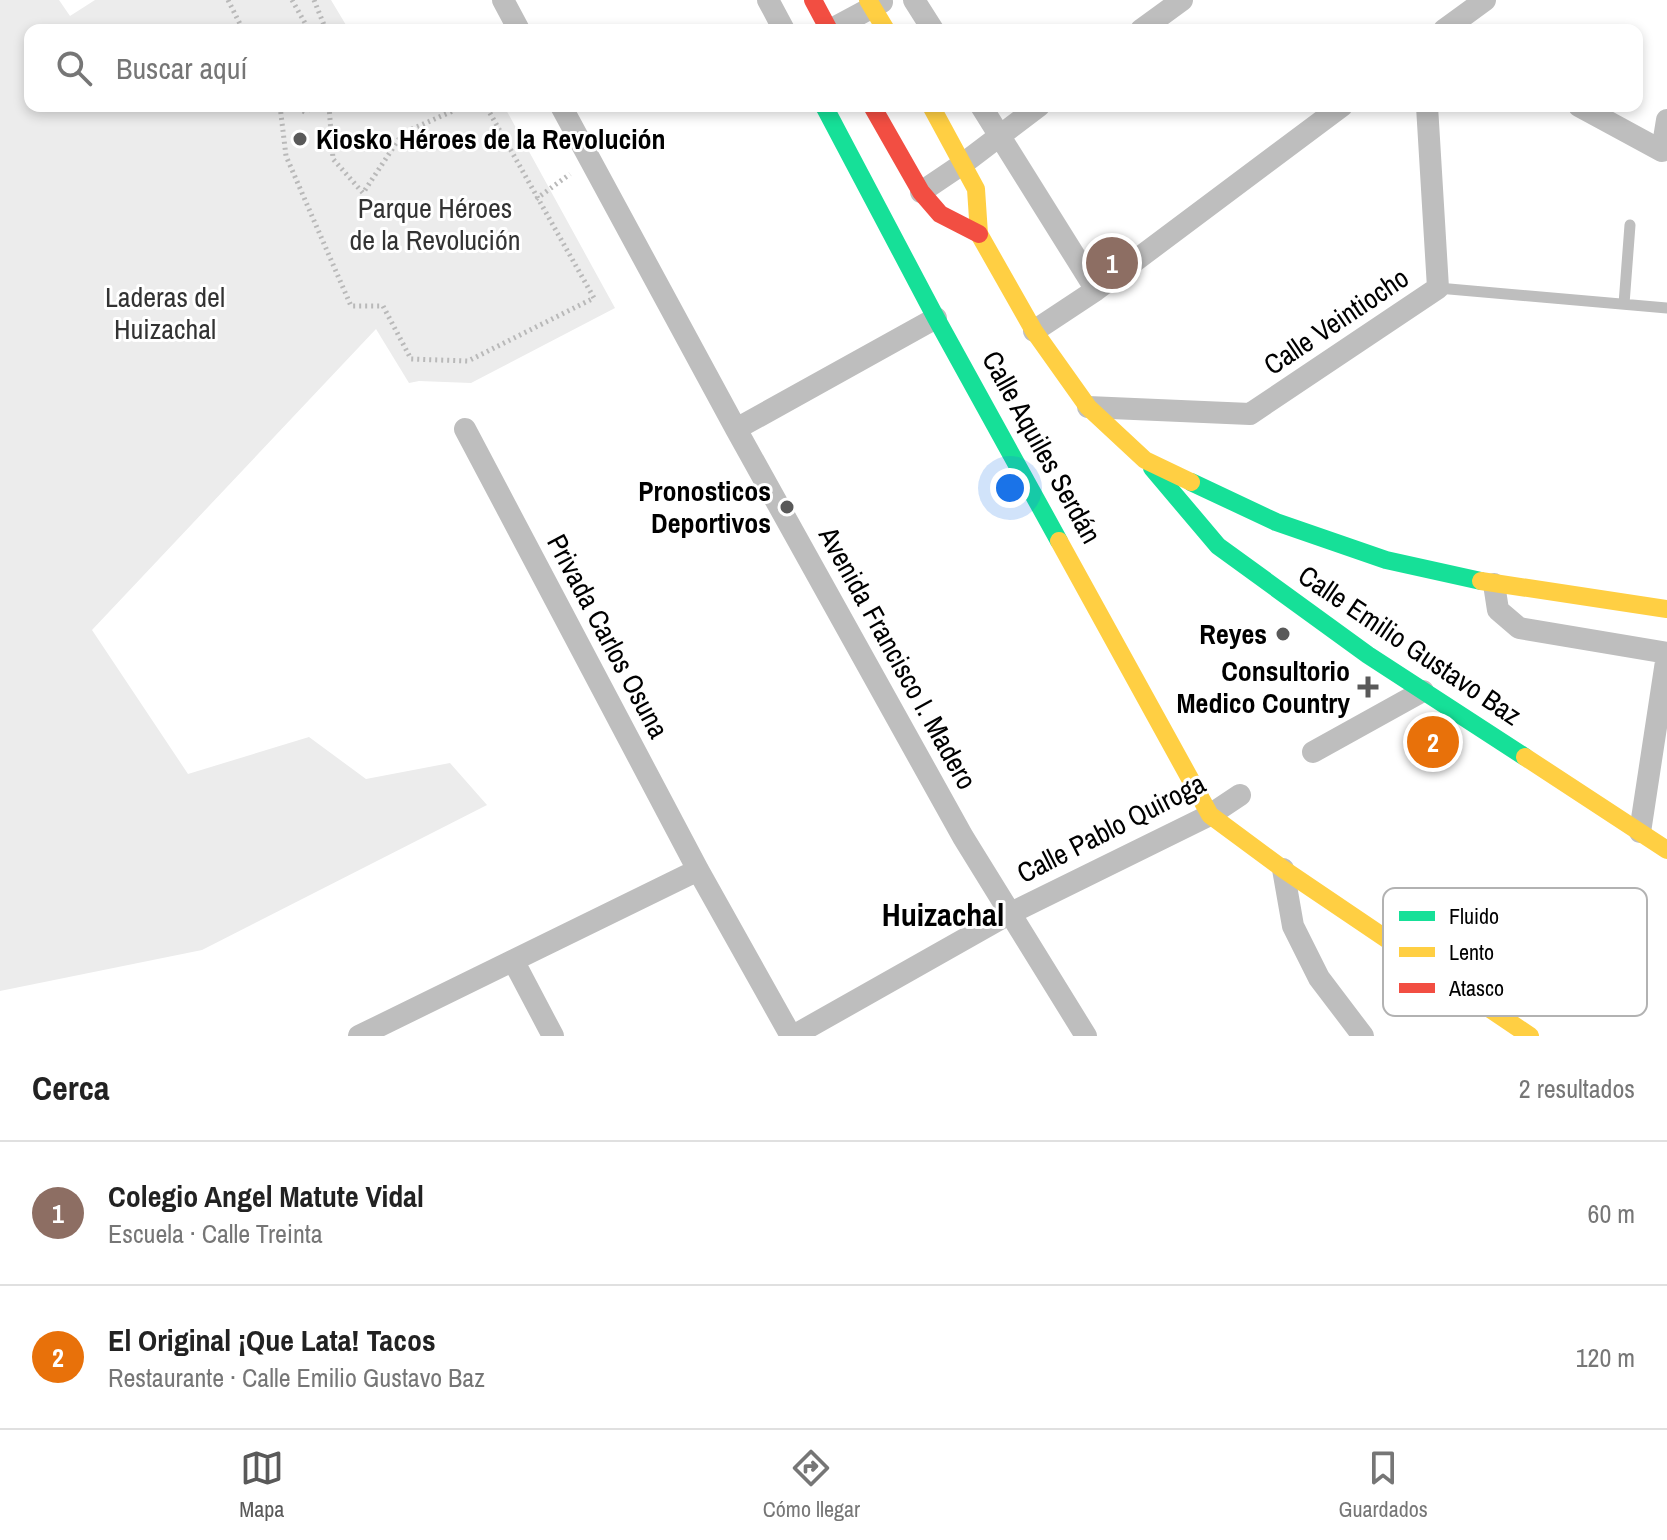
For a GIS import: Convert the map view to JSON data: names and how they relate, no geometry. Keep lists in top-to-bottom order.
{
  "streets": {
    "main road": ["Calle Aquiles Serdán", "Calle Emilio Gustavo Baz"],
    "street": [
      "Calle Veintiocho",
      "Privada Carlos Osuna",
      "Avenida Francisco I. Madero",
      "Calle Pablo Quiroga"
    ]
  },
  "crossings": [
    ["Calle Aquiles Serdán", "Calle Pablo Quiroga"],
    ["Privada Carlos Osuna", "Calle Pablo Quiroga"],
    ["Avenida Francisco I. Madero", "Calle Pablo Quiroga"]
  ],
  "districts": ["Huizachal"],
  "parks": ["Parque Héroes de la Revolución", "Laderas del Huizachal"],
  "places": {
    "other": ["Kiosko Héroes de la Revolución", "Pronosticos Deportivos", "Reyes"],
    "health": ["Consultorio Medico Country"]
  },
  "legend": ["Fluido", "Lento", "Atasco"],
  "page": {
    "search": "Buscar aquí",
    "pins": ["1", "2"],
    "heading": ["Cerca", "2 resultados"],
    "list": [
      {
        "mark": "1",
        "name": "Colegio Angel Matute Vidal",
        "note": "Escuela · Calle Treinta",
        "value": "60 m"
      },
      {
        "mark": "2",
        "name": "El Original ¡Que Lata! Tacos",
        "note": "Restaurante · Calle Emilio Gustavo Baz",
        "value": "120 m"
      }
    ],
    "nav": ["Mapa", "Cómo llegar", "Guardados"]
  }
}
